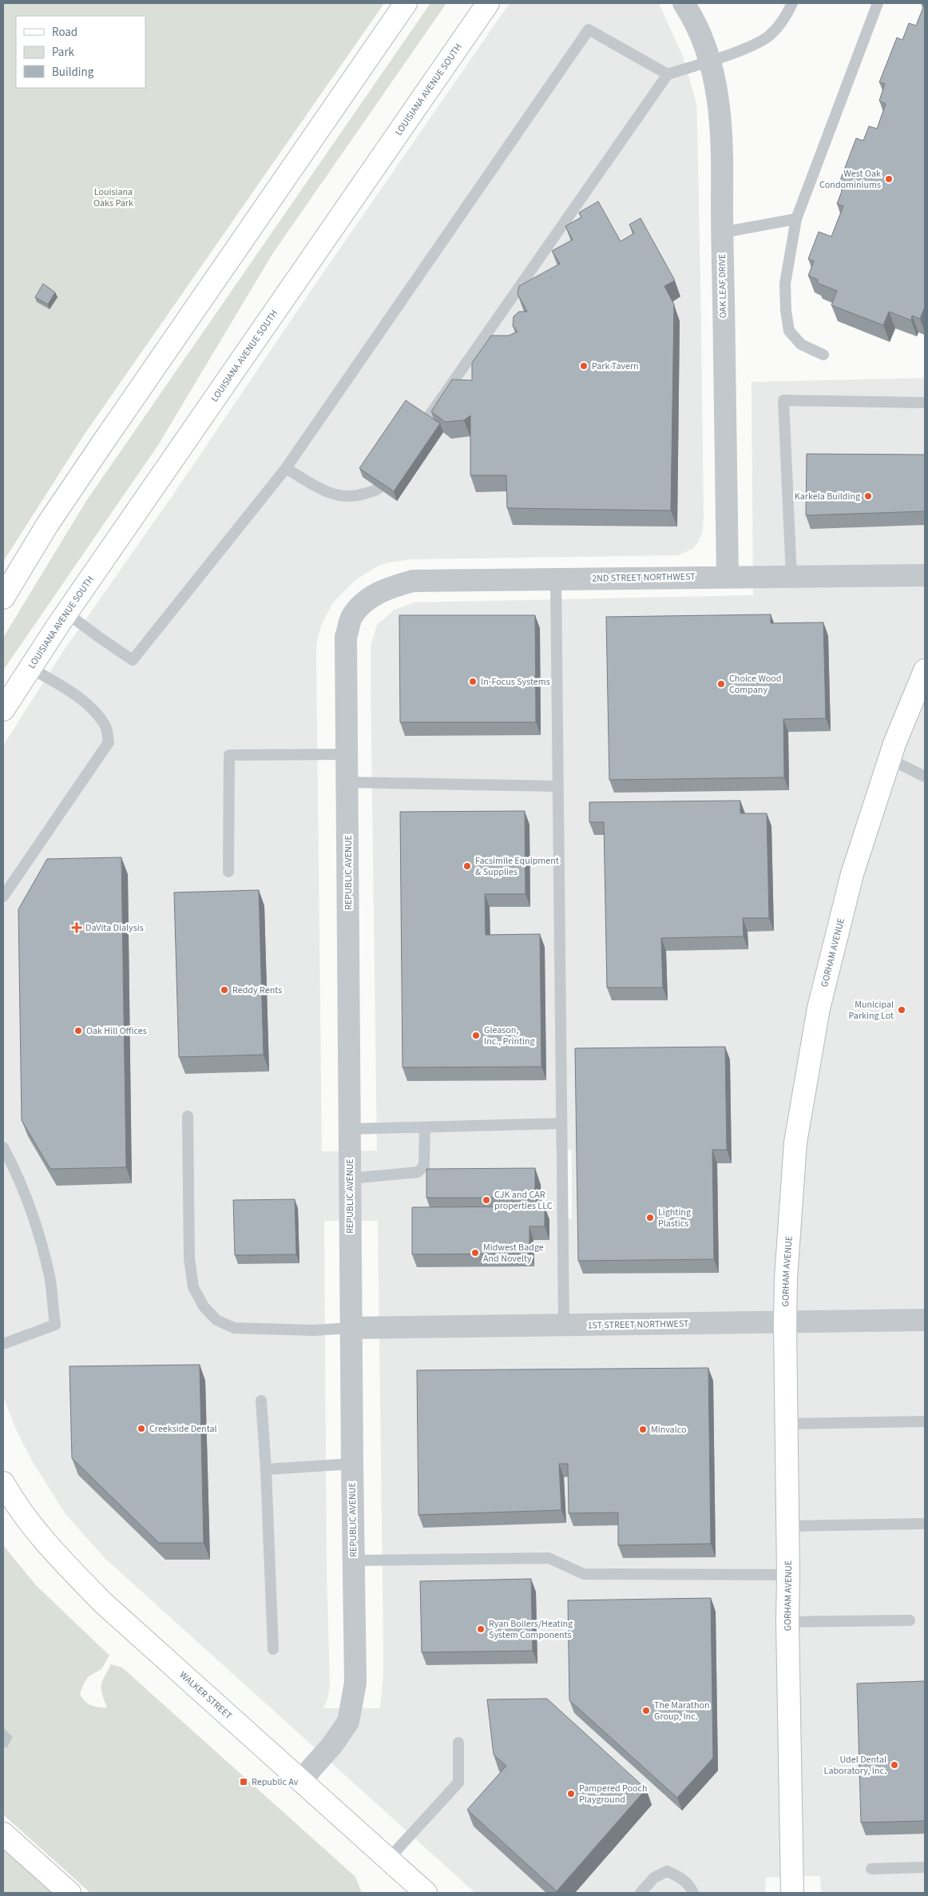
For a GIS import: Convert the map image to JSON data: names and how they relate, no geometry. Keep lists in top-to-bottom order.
{
  "streets": {
    "main road": ["LOUISIANA AVENUE SOUTH", "GORHAM AVENUE", "WALKER STREET"],
    "street": [
      "OAK LEAF DRIVE",
      "2ND STREET NORTHWEST",
      "REPUBLIC AVENUE",
      "1ST STREET NORTHWEST"
    ]
  },
  "crossings": [
    ["OAK LEAF DRIVE", "2ND STREET NORTHWEST"],
    ["2ND STREET NORTHWEST", "REPUBLIC AVENUE"],
    ["REPUBLIC AVENUE", "1ST STREET NORTHWEST"],
    ["REPUBLIC AVENUE", "WALKER STREET"],
    ["GORHAM AVENUE", "1ST STREET NORTHWEST"]
  ],
  "parks": ["Louisiana Oaks Park"],
  "places": {
    "other": [
      "West Oak Condominiums",
      "Park Tavern",
      "Karkela Building",
      "In-Focus Systems",
      "Choice Wood Company",
      "Facsimile Equipment & Supplies",
      "Reddy Rents",
      "Municipal Parking Lot",
      "Oak Hill Offices",
      "Gleason, Inc., Printing",
      "CJK and CAR properties LLC",
      "Lighting Plastics",
      "Midwest Badge And Novelty",
      "Creekside Dental",
      "Minvalco",
      "Ryan Boilers/Heating System Components",
      "The Marathon Group, Inc.",
      "Udel Dental Laboratory, Inc.",
      "Pampered Pooch Playground"
    ],
    "health": ["DaVita Dialysis"],
    "transit": ["Republic Av"]
  },
  "legend": ["Road", "Park", "Building"]
}
